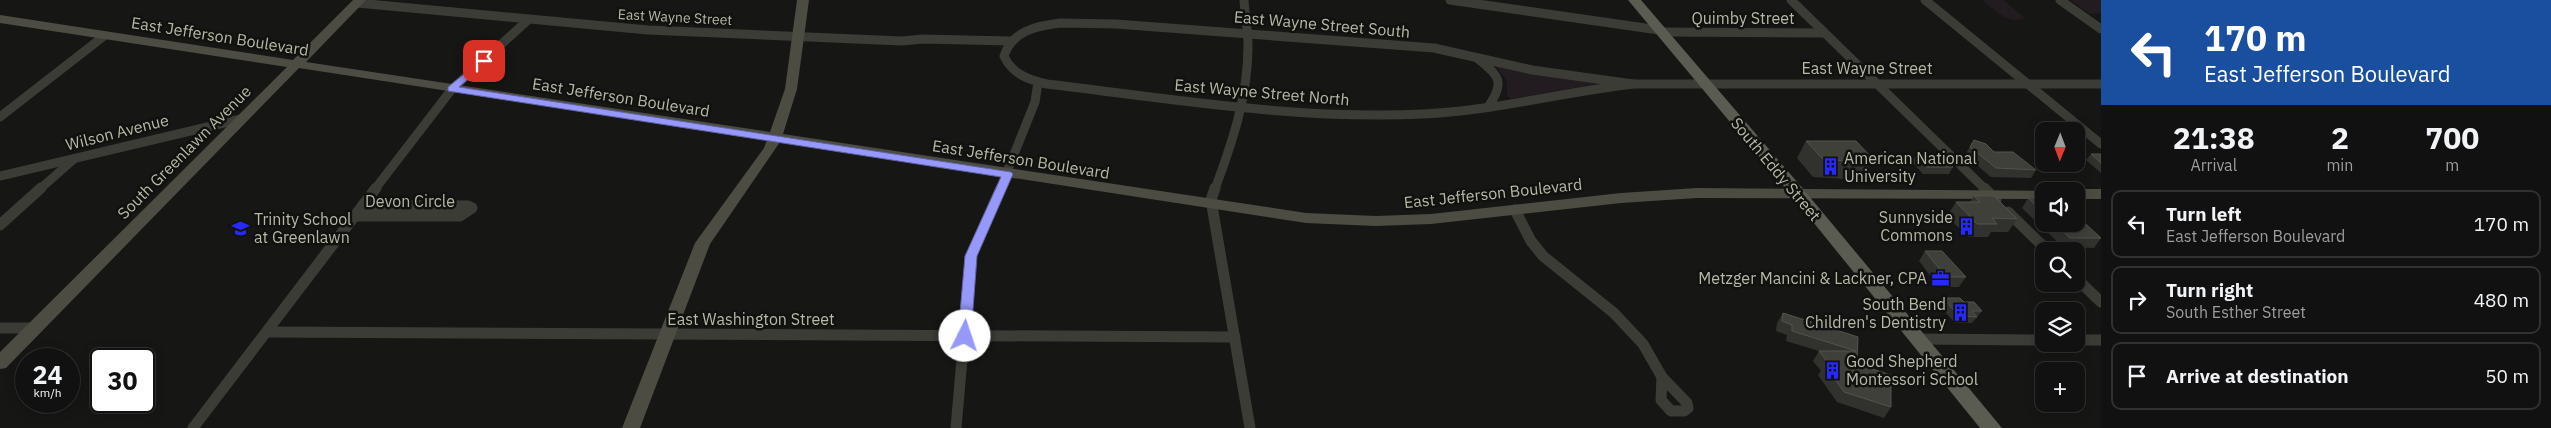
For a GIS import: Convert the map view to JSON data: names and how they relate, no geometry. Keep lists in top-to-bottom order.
{
  "streets": {
    "main road": ["South Eddy Street"],
    "street": [
      "East Wayne Street",
      "Quimby Street",
      "East Wayne Street South",
      "East Jefferson Boulevard",
      "East Wayne Street North",
      "Wilson Avenue",
      "South Greenlawn Avenue",
      "Devon Circle",
      "East Washington Street"
    ]
  },
  "crossings": [
    ["East Wayne Street", "East Wayne Street South"],
    ["East Wayne Street", "East Wayne Street North"],
    ["East Wayne Street", "South Greenlawn Avenue"],
    ["East Wayne Street", "South Eddy Street"],
    ["Quimby Street", "South Eddy Street"],
    ["East Wayne Street South", "East Wayne Street North"],
    ["East Jefferson Boulevard", "South Greenlawn Avenue"],
    ["East Jefferson Boulevard", "South Eddy Street"],
    ["Wilson Avenue", "South Greenlawn Avenue"]
  ],
  "places": {
    "building": [
      "American National University",
      "Sunnyside Commons",
      "South Bend Children's Dentistry",
      "Good Shepherd Montessori School"
    ],
    "school or university": ["Trinity School at Greenlawn"],
    "office": ["Metzger Mancini & Lackner, CPA"]
  },
  "north": "bottom",
  "page": {
    "turn": ["170 m", "East Jefferson Boulevard"],
    "eta": [
      "21:38",
      "Arrival",
      "2",
      "min",
      "700",
      "m"
    ],
    "map_buttons": "+",
    "list": [
      {
        "name": "Turn left",
        "note": "East Jefferson Boulevard",
        "value": "170 m"
      },
      {
        "name": "Turn right",
        "note": "South Esther Street",
        "value": "480 m"
      },
      {
        "name": "Arrive at destination",
        "value": "50 m"
      }
    ],
    "speed": "24 km/h",
    "limit": "30"
  }
}
